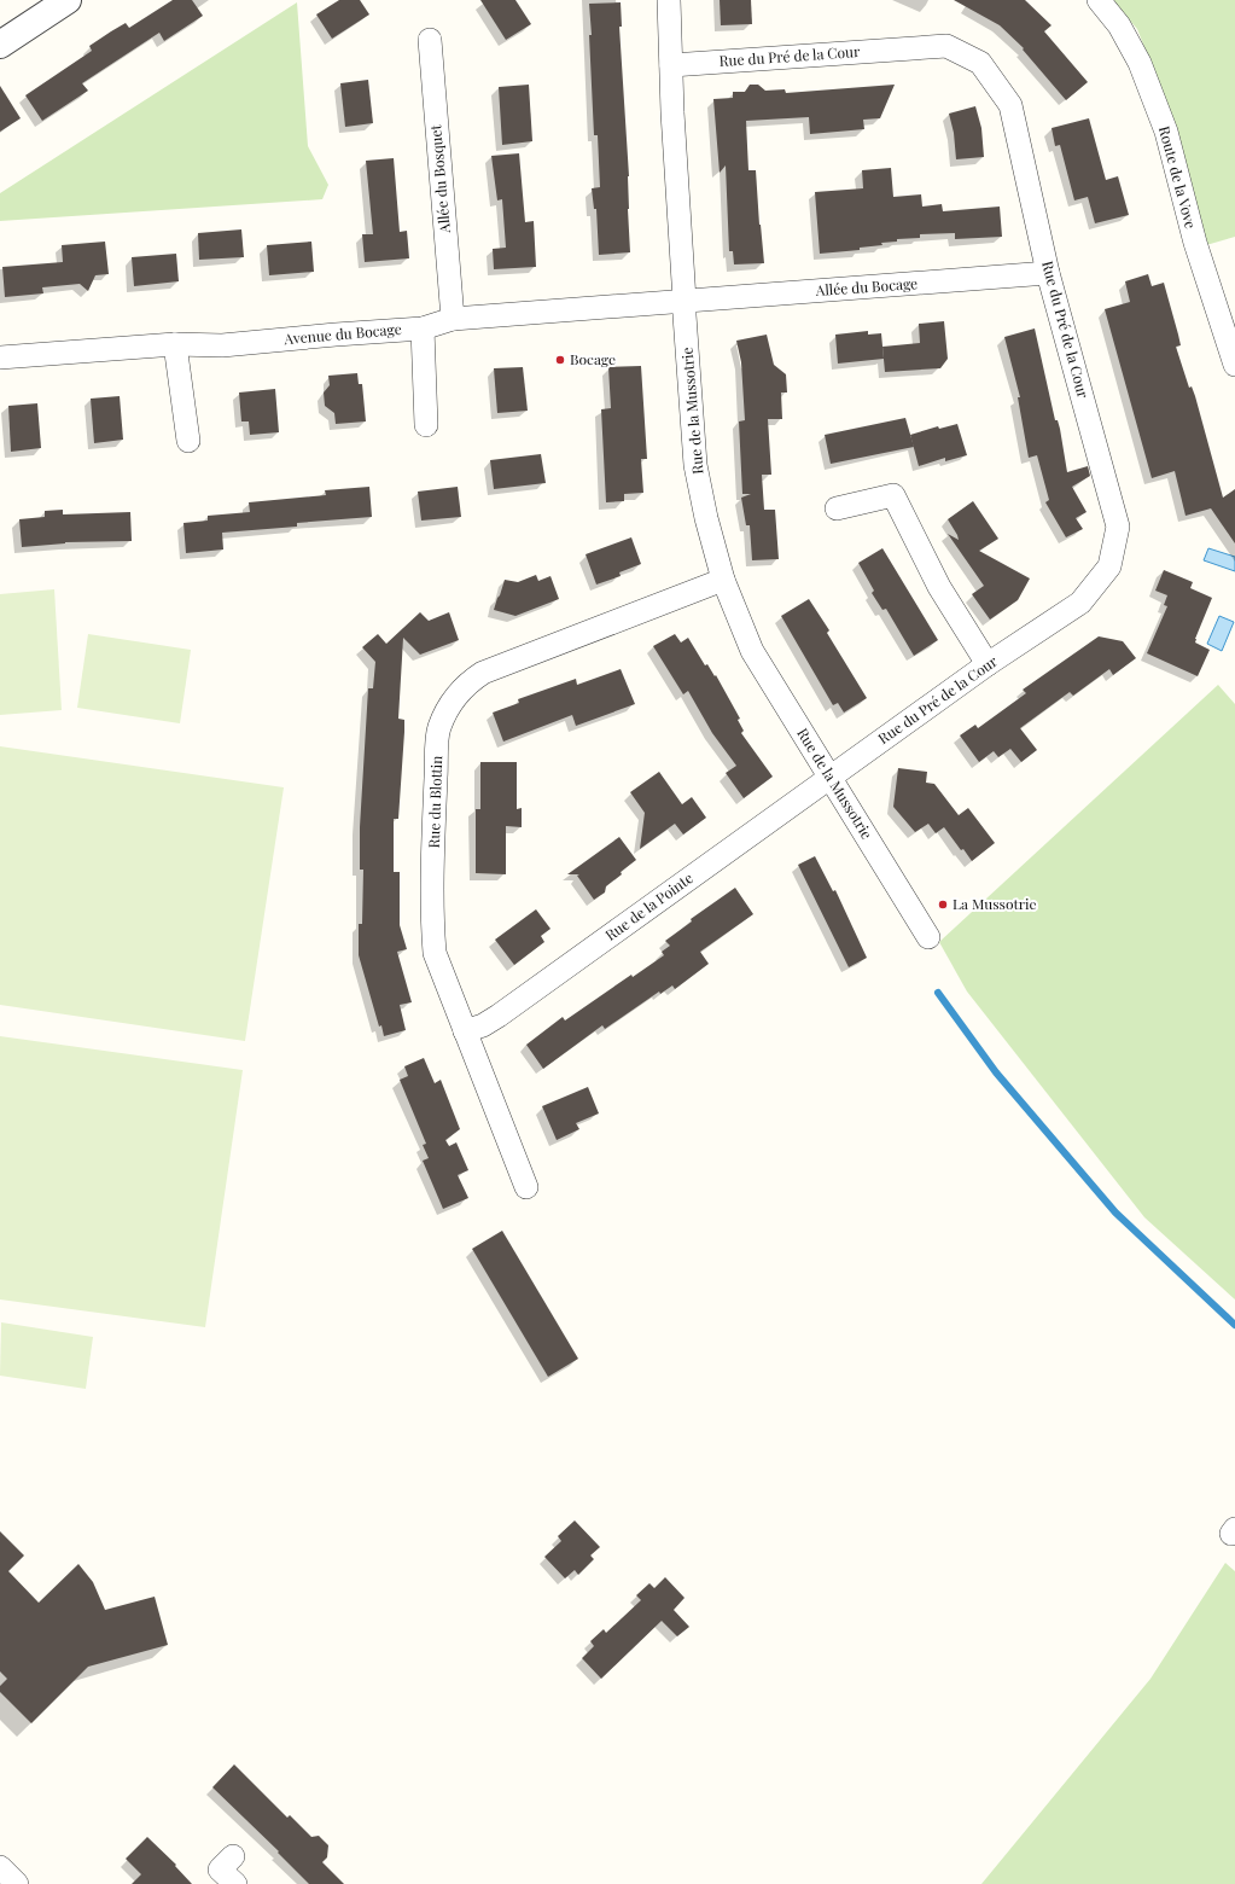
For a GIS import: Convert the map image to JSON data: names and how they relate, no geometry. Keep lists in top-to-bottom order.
{
  "streets": {
    "street": [
      "Rue du Pré de la Cour",
      "Route de la Vove",
      "Allée du Bosquet",
      "Allée du Bocage",
      "Avenue du Bocage",
      "Rue de la Mussotrie",
      "Rue du Blottin",
      "Rue de la Pointe"
    ]
  },
  "crossings": [
    ["Rue du Pré de la Cour", "Allée du Bocage"],
    ["Rue du Pré de la Cour", "Rue de la Mussotrie"],
    ["Rue du Pré de la Cour", "Rue de la Pointe"],
    ["Allée du Bosquet", "Avenue du Bocage"],
    ["Allée du Bocage", "Avenue du Bocage"],
    ["Allée du Bocage", "Rue de la Mussotrie"],
    ["Avenue du Bocage", "Rue de la Mussotrie"],
    ["Rue de la Mussotrie", "Rue du Blottin"],
    ["Rue de la Mussotrie", "Rue de la Pointe"],
    ["Rue du Blottin", "Rue de la Pointe"]
  ],
  "places": ["Bocage", "La Mussotrie"]
}
